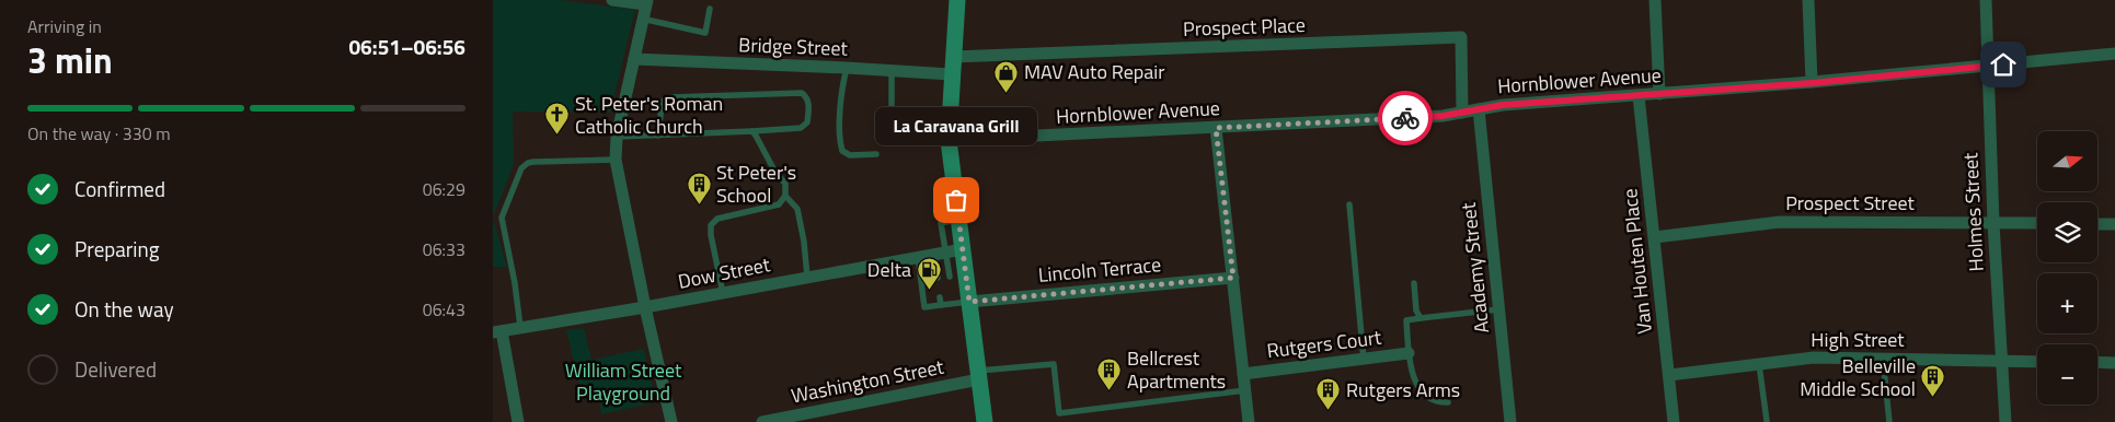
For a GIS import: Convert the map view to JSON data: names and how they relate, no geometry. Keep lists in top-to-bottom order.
{
  "streets": {
    "street": [
      "Prospect Place",
      "Bridge Street",
      "Hornblower Avenue",
      "Prospect Street",
      "Holmes Street",
      "Van Houten Place",
      "Academy Street",
      "Lincoln Terrace",
      "Dow Street",
      "High Street",
      "Rutgers Court",
      "Washington Street"
    ]
  },
  "crossings": [
    ["Prospect Place", "Hornblower Avenue"],
    ["Hornblower Avenue", "Holmes Street"],
    ["Hornblower Avenue", "Van Houten Place"],
    ["Hornblower Avenue", "Academy Street"],
    ["Prospect Street", "Holmes Street"],
    ["Prospect Street", "Van Houten Place"],
    ["Holmes Street", "High Street"],
    ["Van Houten Place", "High Street"]
  ],
  "parks": ["William Street Playground"],
  "places": {
    "shop": ["MAV Auto Repair"],
    "church": ["St. Peter's Roman Catholic Church"],
    "other": ["La Caravana Grill"],
    "building": [
      "St Peter's School",
      "Bellcrest Apartments",
      "Belleville Middle School",
      "Rutgers Arms"
    ],
    "fuel station": ["Delta"]
  },
  "north": "right",
  "page": {
    "heading": ["3 min", "Arriving in", "06:51–06:56"],
    "bar": "On the way · 330 m",
    "bubble": "La Caravana Grill",
    "map_buttons": ["+", "−"],
    "list": [
      ["Confirmed", "06:29"],
      ["Preparing", "06:33"],
      ["On the way", "06:43"],
      "Delivered"
    ]
  }
}
